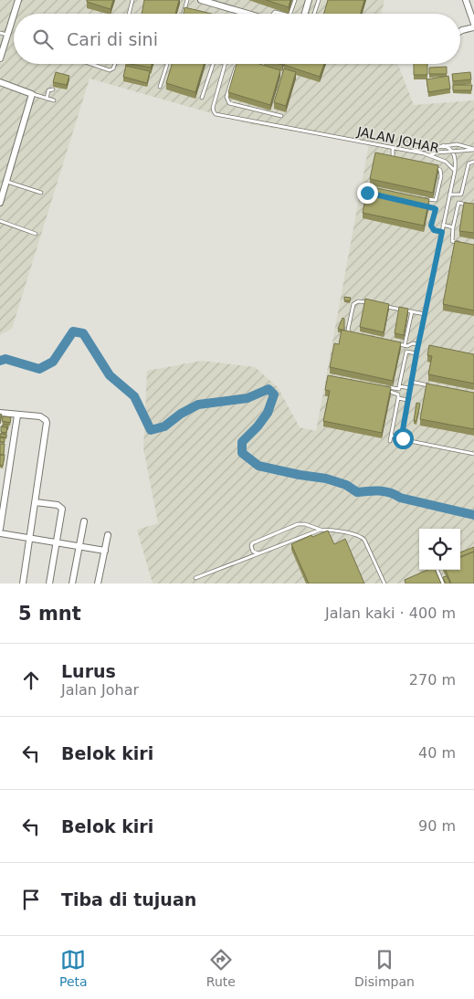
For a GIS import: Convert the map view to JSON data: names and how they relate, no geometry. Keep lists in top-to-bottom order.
{
  "streets": {
    "lane": ["JALAN JOHAR"]
  },
  "page": {
    "search": "Cari di sini",
    "heading": ["5 mnt", "Jalan kaki · 400 m"],
    "list": [
      ["Lurus", "Jalan Johar", "270 m"],
      ["Belok kiri", "40 m"],
      ["Belok kiri", "90 m"],
      "Tiba di tujuan"
    ],
    "nav": ["Peta", "Rute", "Disimpan"]
  }
}
